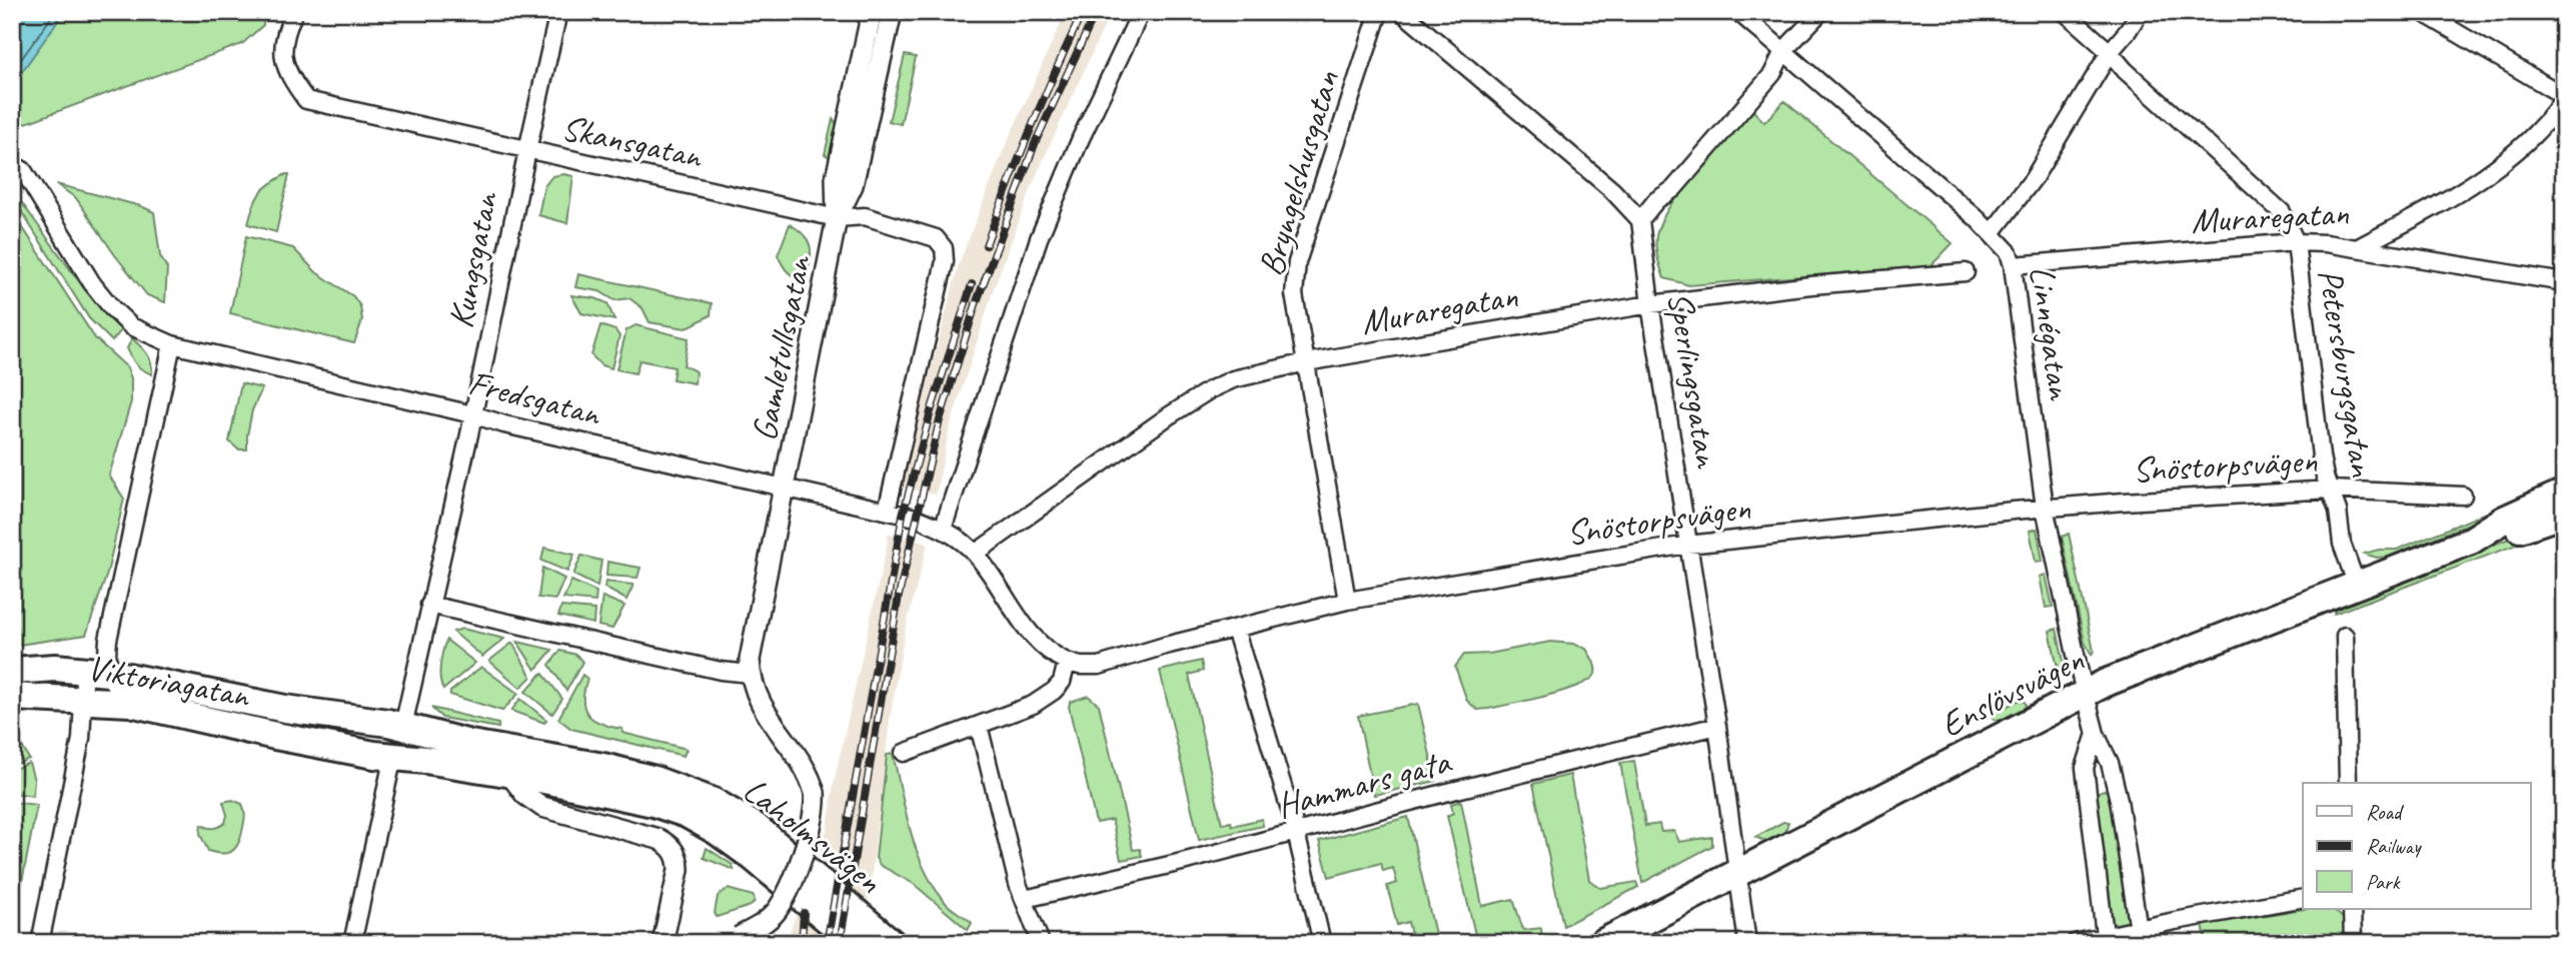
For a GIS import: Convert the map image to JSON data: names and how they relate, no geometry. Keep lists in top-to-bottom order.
{
  "streets": {
    "highway": ["Viktoriagatan", "Enslövsvägen", "Laholmsvägen"],
    "street": [
      "Skansgatan",
      "Bryngelshusgatan",
      "Muraregatan",
      "Kungsgatan",
      "Linnégatan",
      "Gamletullsgatan",
      "Petersburgsgatan",
      "Sperlingsgatan",
      "Fredsgatan",
      "Snöstorpsvägen",
      "Hammars gata"
    ]
  },
  "crossings": [
    ["Skansgatan", "Kungsgatan"],
    ["Skansgatan", "Gamletullsgatan"],
    ["Skansgatan", "Fredsgatan"],
    ["Bryngelshusgatan", "Muraregatan"],
    ["Bryngelshusgatan", "Snöstorpsvägen"],
    ["Muraregatan", "Linnégatan"],
    ["Muraregatan", "Petersburgsgatan"],
    ["Muraregatan", "Sperlingsgatan"],
    ["Muraregatan", "Fredsgatan"],
    ["Kungsgatan", "Fredsgatan"],
    ["Kungsgatan", "Viktoriagatan"],
    ["Linnégatan", "Snöstorpsvägen"],
    ["Linnégatan", "Enslövsvägen"],
    ["Gamletullsgatan", "Fredsgatan"],
    ["Petersburgsgatan", "Snöstorpsvägen"],
    ["Petersburgsgatan", "Enslövsvägen"],
    ["Sperlingsgatan", "Snöstorpsvägen"],
    ["Sperlingsgatan", "Enslövsvägen"],
    ["Sperlingsgatan", "Hammars gata"],
    ["Fredsgatan", "Snöstorpsvägen"],
    ["Viktoriagatan", "Laholmsvägen"]
  ],
  "legend": ["Road", "Railway", "Park"]
}
